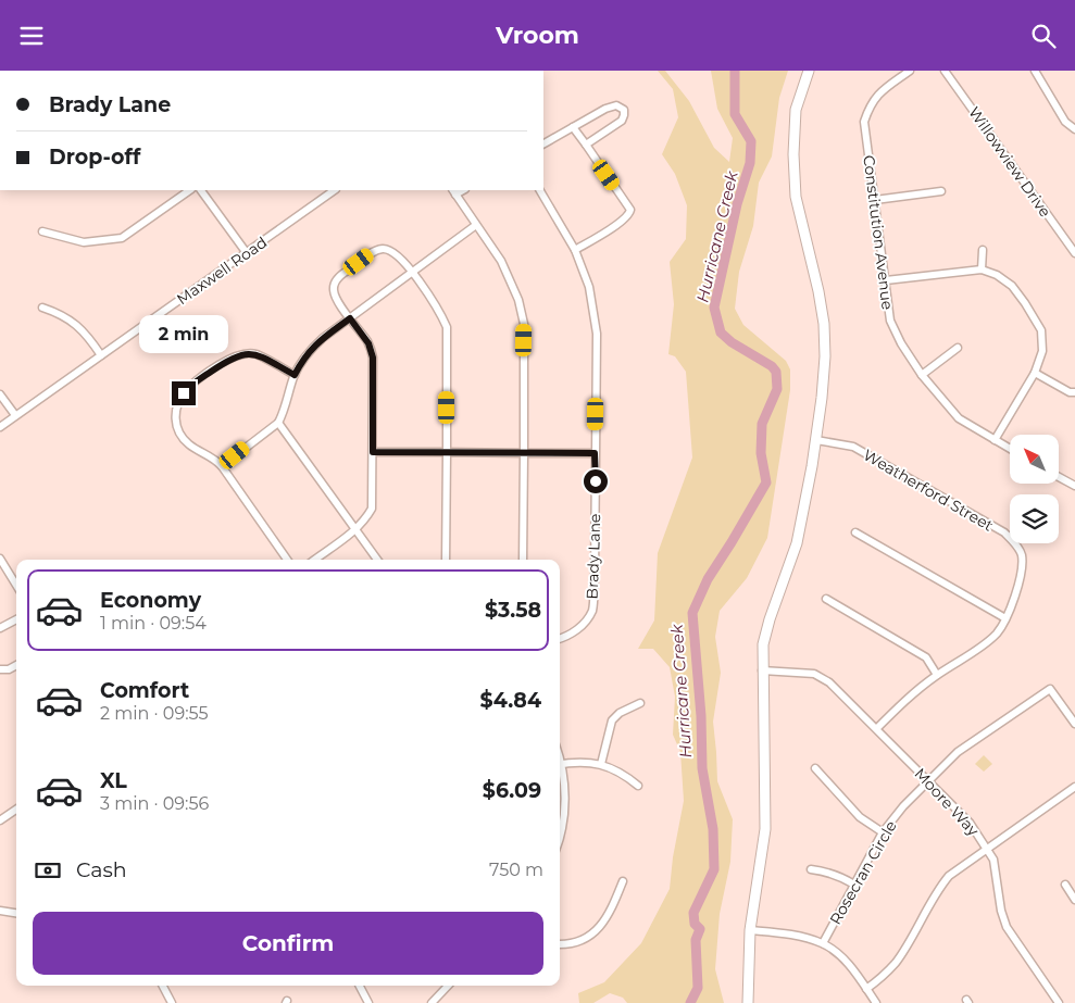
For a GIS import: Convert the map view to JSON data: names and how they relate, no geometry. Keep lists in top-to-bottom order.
{
  "streets": {
    "street": [
      "Willowview Drive",
      "Constitution Avenue",
      "Maxwell Road",
      "Weatherford Street",
      "Brady Lane",
      "Moore Way",
      "Rosecran Circle"
    ]
  },
  "crossings": [
    ["Weatherford Street", "Moore Way"],
    ["Moore Way", "Rosecran Circle"]
  ],
  "water": ["Hurricane Creek"],
  "north": "top left",
  "page": {
    "header": "Vroom",
    "banner": ["Brady Lane", "Drop-off"],
    "bubble": "2 min",
    "list": [
      {
        "name": "Economy",
        "note": "1 min · 09:54",
        "value": "$3.58"
      },
      {
        "name": "Comfort",
        "note": "2 min · 09:55",
        "value": "$4.84"
      },
      {
        "name": "XL",
        "note": "3 min · 09:56",
        "value": "$6.09"
      }
    ],
    "pay": ["Cash", "750 m"],
    "buttons": "Confirm"
  }
}
